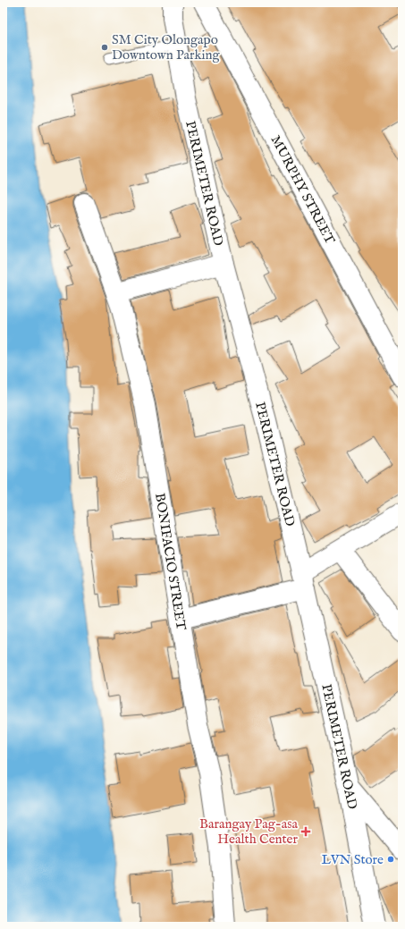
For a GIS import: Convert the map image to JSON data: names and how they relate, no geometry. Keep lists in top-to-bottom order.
{
  "streets": {
    "street": ["PERIMETER ROAD", "MURPHY STREET", "BONIFACIO STREET"]
  },
  "places": {
    "other": ["SM City Olongapo Downtown Parking", "LVN Store"],
    "health": ["Barangay Pag-asa Health Center"]
  }
}
